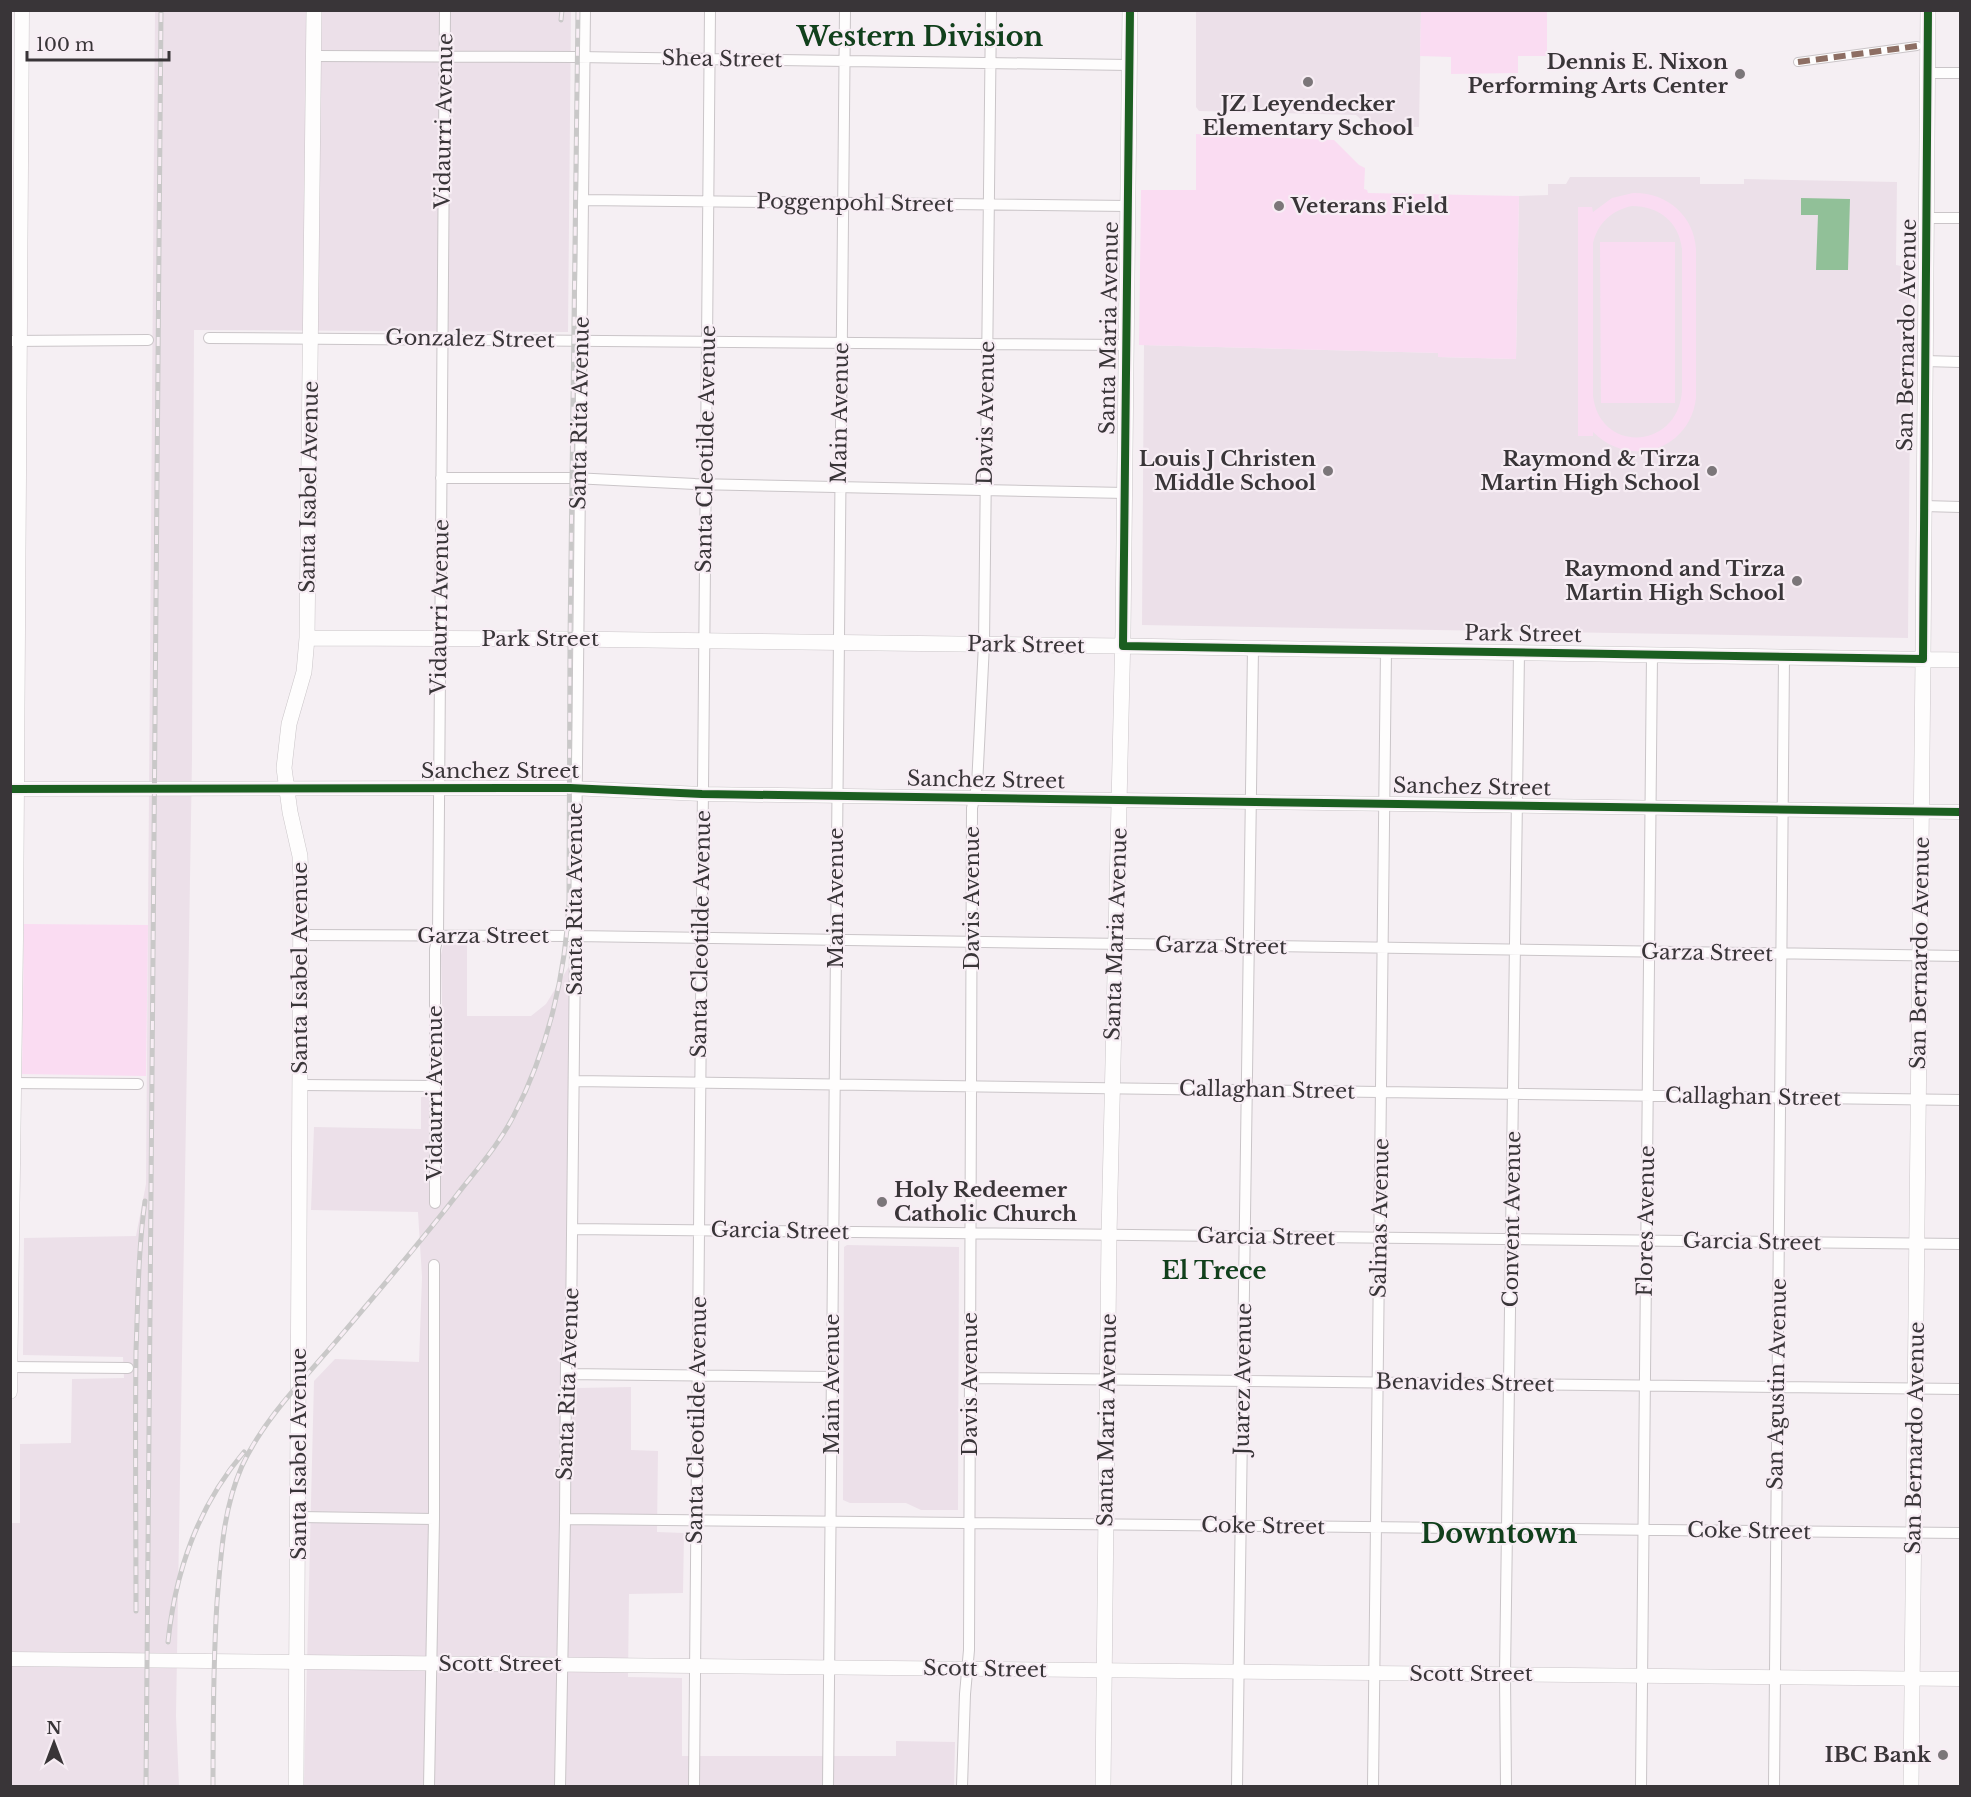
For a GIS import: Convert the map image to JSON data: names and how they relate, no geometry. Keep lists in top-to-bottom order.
{
  "streets": {
    "main road": [
      "Santa Maria Avenue",
      "San Bernardo Avenue",
      "Santa Isabel Avenue",
      "Park Street"
    ],
    "street": [
      "Shea Street",
      "Vidaurri Avenue",
      "Poggenpohl Street",
      "Gonzalez Street",
      "Santa Rita Avenue",
      "Main Avenue",
      "Davis Avenue",
      "Santa Cleotilde Avenue",
      "Sanchez Street",
      "Garza Street",
      "Callaghan Street",
      "Salinas Avenue",
      "Convent Avenue",
      "Flores Avenue",
      "Garcia Street",
      "Juarez Avenue",
      "Benavides Street",
      "San Agustin Avenue",
      "Coke Street",
      "Scott Street"
    ]
  },
  "crossings": [
    ["Shea Street", "Vidaurri Avenue"],
    ["Shea Street", "Santa Maria Avenue"],
    ["Shea Street", "Santa Rita Avenue"],
    ["Shea Street", "Main Avenue"],
    ["Shea Street", "Davis Avenue"],
    ["Shea Street", "Santa Cleotilde Avenue"],
    ["Shea Street", "Santa Isabel Avenue"],
    ["Vidaurri Avenue", "Gonzalez Street"],
    ["Vidaurri Avenue", "Park Street"],
    ["Vidaurri Avenue", "Sanchez Street"],
    ["Vidaurri Avenue", "Garza Street"],
    ["Poggenpohl Street", "Santa Maria Avenue"],
    ["Poggenpohl Street", "Santa Rita Avenue"],
    ["Poggenpohl Street", "Main Avenue"],
    ["Poggenpohl Street", "Davis Avenue"],
    ["Poggenpohl Street", "Santa Cleotilde Avenue"],
    ["Santa Maria Avenue", "Gonzalez Street"],
    ["Santa Maria Avenue", "Park Street"],
    ["Santa Maria Avenue", "Sanchez Street"],
    ["Santa Maria Avenue", "Garza Street"],
    ["Santa Maria Avenue", "Callaghan Street"],
    ["Santa Maria Avenue", "Garcia Street"],
    ["Santa Maria Avenue", "Benavides Street"],
    ["Santa Maria Avenue", "Coke Street"],
    ["Santa Maria Avenue", "Scott Street"],
    ["San Bernardo Avenue", "Park Street"],
    ["San Bernardo Avenue", "Sanchez Street"],
    ["San Bernardo Avenue", "Garza Street"],
    ["San Bernardo Avenue", "Callaghan Street"],
    ["San Bernardo Avenue", "Garcia Street"],
    ["San Bernardo Avenue", "Benavides Street"],
    ["San Bernardo Avenue", "Coke Street"],
    ["San Bernardo Avenue", "Scott Street"],
    ["Gonzalez Street", "Santa Rita Avenue"],
    ["Gonzalez Street", "Main Avenue"],
    ["Gonzalez Street", "Davis Avenue"],
    ["Gonzalez Street", "Santa Cleotilde Avenue"],
    ["Gonzalez Street", "Santa Isabel Avenue"],
    ["Santa Rita Avenue", "Park Street"],
    ["Santa Rita Avenue", "Sanchez Street"],
    ["Santa Rita Avenue", "Garza Street"],
    ["Santa Rita Avenue", "Callaghan Street"],
    ["Santa Rita Avenue", "Garcia Street"],
    ["Santa Rita Avenue", "Coke Street"],
    ["Santa Rita Avenue", "Scott Street"],
    ["Main Avenue", "Park Street"],
    ["Main Avenue", "Sanchez Street"],
    ["Main Avenue", "Garza Street"],
    ["Main Avenue", "Callaghan Street"],
    ["Main Avenue", "Garcia Street"],
    ["Main Avenue", "Coke Street"],
    ["Main Avenue", "Scott Street"],
    ["Davis Avenue", "Park Street"],
    ["Davis Avenue", "Sanchez Street"],
    ["Davis Avenue", "Garza Street"],
    ["Davis Avenue", "Callaghan Street"],
    ["Davis Avenue", "Garcia Street"],
    ["Davis Avenue", "Benavides Street"],
    ["Davis Avenue", "Coke Street"],
    ["Davis Avenue", "Scott Street"],
    ["Santa Cleotilde Avenue", "Park Street"],
    ["Santa Cleotilde Avenue", "Sanchez Street"],
    ["Santa Cleotilde Avenue", "Garza Street"],
    ["Santa Cleotilde Avenue", "Callaghan Street"],
    ["Santa Cleotilde Avenue", "Garcia Street"],
    ["Santa Cleotilde Avenue", "Coke Street"],
    ["Santa Cleotilde Avenue", "Scott Street"],
    ["Santa Isabel Avenue", "Park Street"],
    ["Santa Isabel Avenue", "Sanchez Street"],
    ["Santa Isabel Avenue", "Garza Street"],
    ["Santa Isabel Avenue", "Scott Street"],
    ["Park Street", "Salinas Avenue"],
    ["Park Street", "Convent Avenue"],
    ["Park Street", "Flores Avenue"],
    ["Park Street", "Juarez Avenue"],
    ["Park Street", "San Agustin Avenue"],
    ["Sanchez Street", "Salinas Avenue"],
    ["Sanchez Street", "Convent Avenue"],
    ["Sanchez Street", "Flores Avenue"],
    ["Sanchez Street", "Juarez Avenue"],
    ["Sanchez Street", "San Agustin Avenue"],
    ["Garza Street", "Salinas Avenue"],
    ["Garza Street", "Convent Avenue"],
    ["Garza Street", "Flores Avenue"],
    ["Garza Street", "Juarez Avenue"],
    ["Garza Street", "San Agustin Avenue"],
    ["Callaghan Street", "Salinas Avenue"],
    ["Callaghan Street", "Convent Avenue"],
    ["Callaghan Street", "Flores Avenue"],
    ["Callaghan Street", "Juarez Avenue"],
    ["Callaghan Street", "San Agustin Avenue"],
    ["Salinas Avenue", "Garcia Street"],
    ["Salinas Avenue", "Benavides Street"],
    ["Salinas Avenue", "Coke Street"],
    ["Salinas Avenue", "Scott Street"],
    ["Convent Avenue", "Garcia Street"],
    ["Convent Avenue", "Benavides Street"],
    ["Convent Avenue", "Coke Street"],
    ["Convent Avenue", "Scott Street"],
    ["Flores Avenue", "Garcia Street"],
    ["Flores Avenue", "Benavides Street"],
    ["Flores Avenue", "Coke Street"],
    ["Flores Avenue", "Scott Street"],
    ["Garcia Street", "Juarez Avenue"],
    ["Garcia Street", "San Agustin Avenue"],
    ["Juarez Avenue", "Benavides Street"],
    ["Juarez Avenue", "Coke Street"],
    ["Juarez Avenue", "Scott Street"],
    ["Benavides Street", "San Agustin Avenue"],
    ["San Agustin Avenue", "Coke Street"],
    ["San Agustin Avenue", "Scott Street"]
  ],
  "districts": ["Western Division", "El Trece", "Downtown"],
  "places": [
    "Dennis E. Nixon Performing Arts Center",
    "JZ Leyendecker Elementary School",
    "Veterans Field",
    "Louis J Christen Middle School",
    "Raymond & Tirza Martin High School",
    "Raymond and Tirza Martin High School",
    "Holy Redeemer Catholic Church",
    "IBC Bank"
  ],
  "scale_bar": "100 m",
  "north": "top"
}
